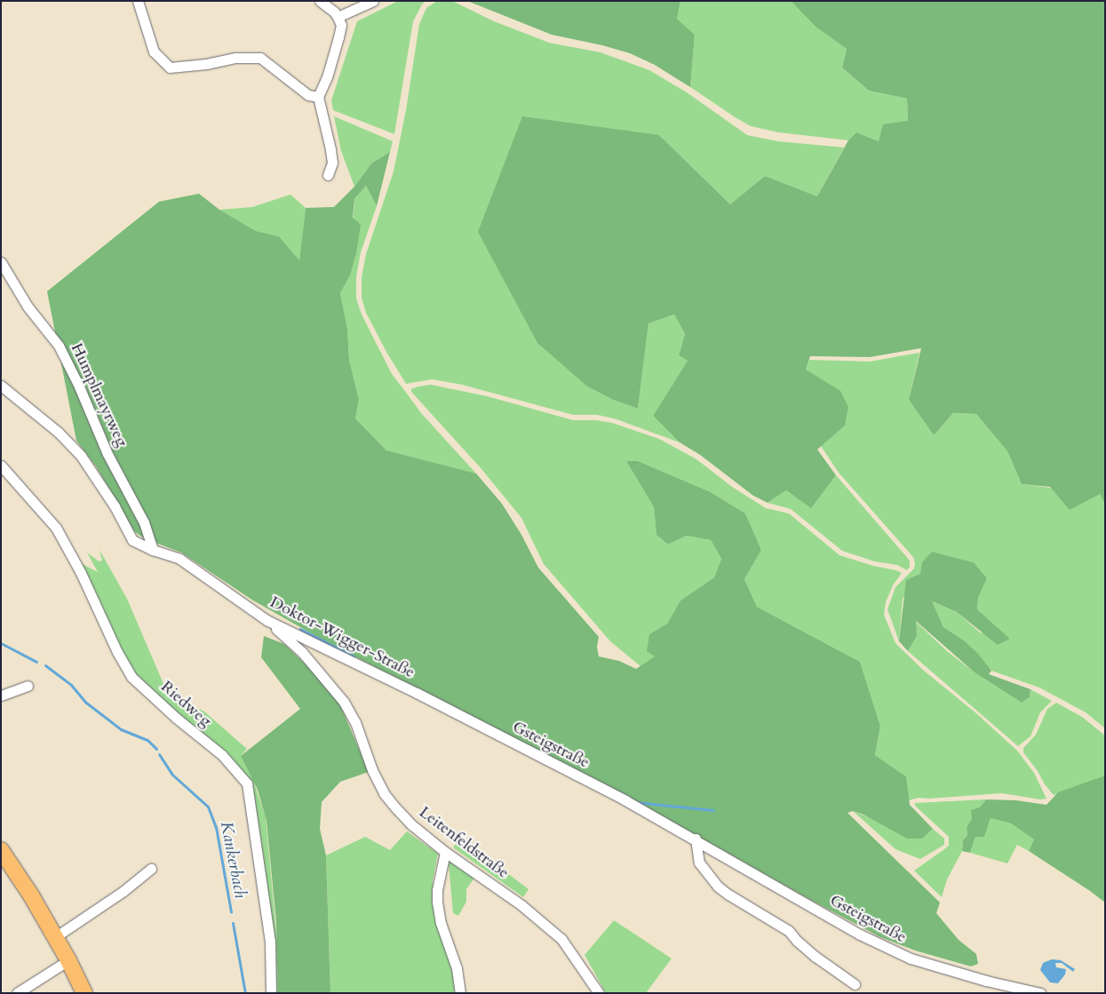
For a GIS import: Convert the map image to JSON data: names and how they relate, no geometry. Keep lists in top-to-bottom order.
{
  "streets": {
    "street": [
      "Humplmayrweg",
      "Doktor-Wigger-Straße",
      "Riedweg",
      "Gsteigstraße",
      "Leitenfeldstraße"
    ]
  },
  "crossings": [
    ["Humplmayrweg", "Doktor-Wigger-Straße"],
    ["Doktor-Wigger-Straße", "Gsteigstraße"],
    ["Doktor-Wigger-Straße", "Leitenfeldstraße"]
  ],
  "water": ["Kankerbach"]
}
